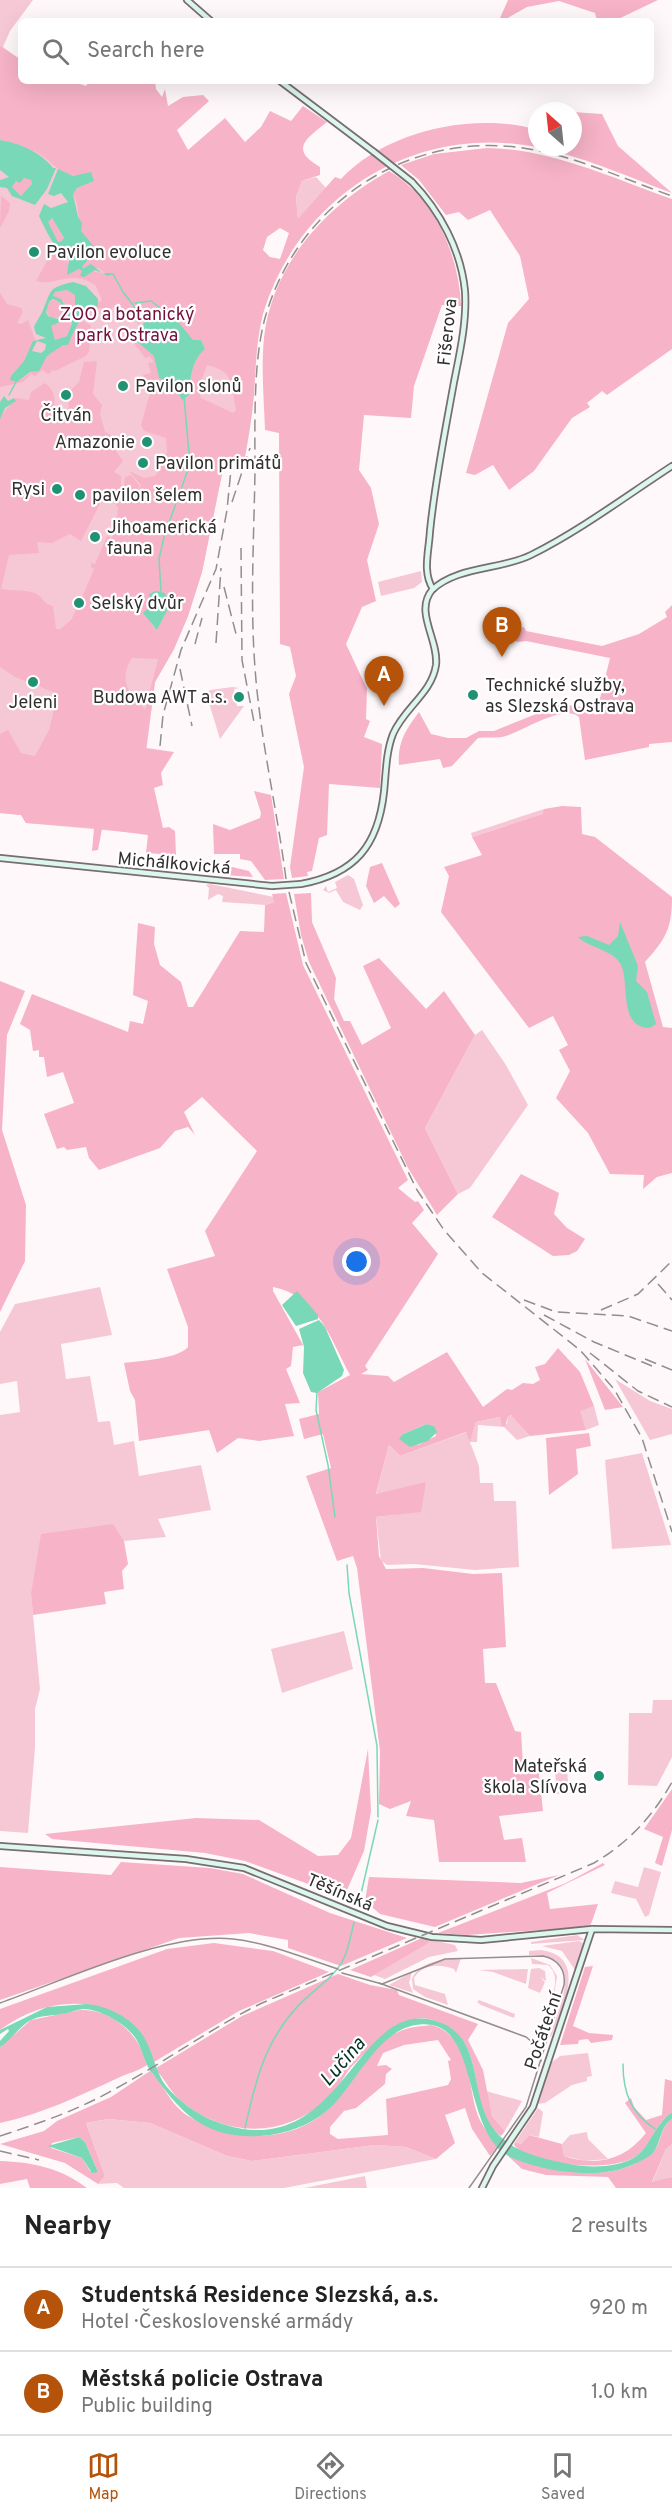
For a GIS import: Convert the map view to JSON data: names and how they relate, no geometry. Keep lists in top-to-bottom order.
{
  "streets": {
    "street": [
      "Fišerova",
      "Michálkovická",
      "Těšínská",
      "Počáteční"
    ]
  },
  "crossings": [
    ["Fišerova", "Michálkovická"],
    ["Těšínská", "Počáteční"]
  ],
  "water": ["Lučina"],
  "parks": ["ZOO a botanický park Ostrava"],
  "places": [
    "Pavilon evoluce",
    "Pavilon slonů",
    "Čitván",
    "Amazonie",
    "Pavilon primátů",
    "Rysi",
    "pavilon šelem",
    "Jihoamerická fauna",
    "Selský dvůr",
    "Jeleni",
    "Technické služby, as Slezská Ostrava",
    "Budowa AWT a.s.",
    "Mateřská škola Slívova"
  ],
  "north": "top left",
  "page": {
    "search": "Search here",
    "pins": ["B", "A"],
    "heading": ["Nearby", "2 results"],
    "list": [
      {
        "mark": "A",
        "name": "Studentská Residence Slezská, a.s.",
        "note": "Hotel · Československé armády",
        "value": "920 m"
      },
      {
        "mark": "B",
        "name": "Městská policie Ostrava",
        "note": "Public building",
        "value": "1.0 km"
      }
    ],
    "nav": ["Map", "Directions", "Saved"]
  }
}
